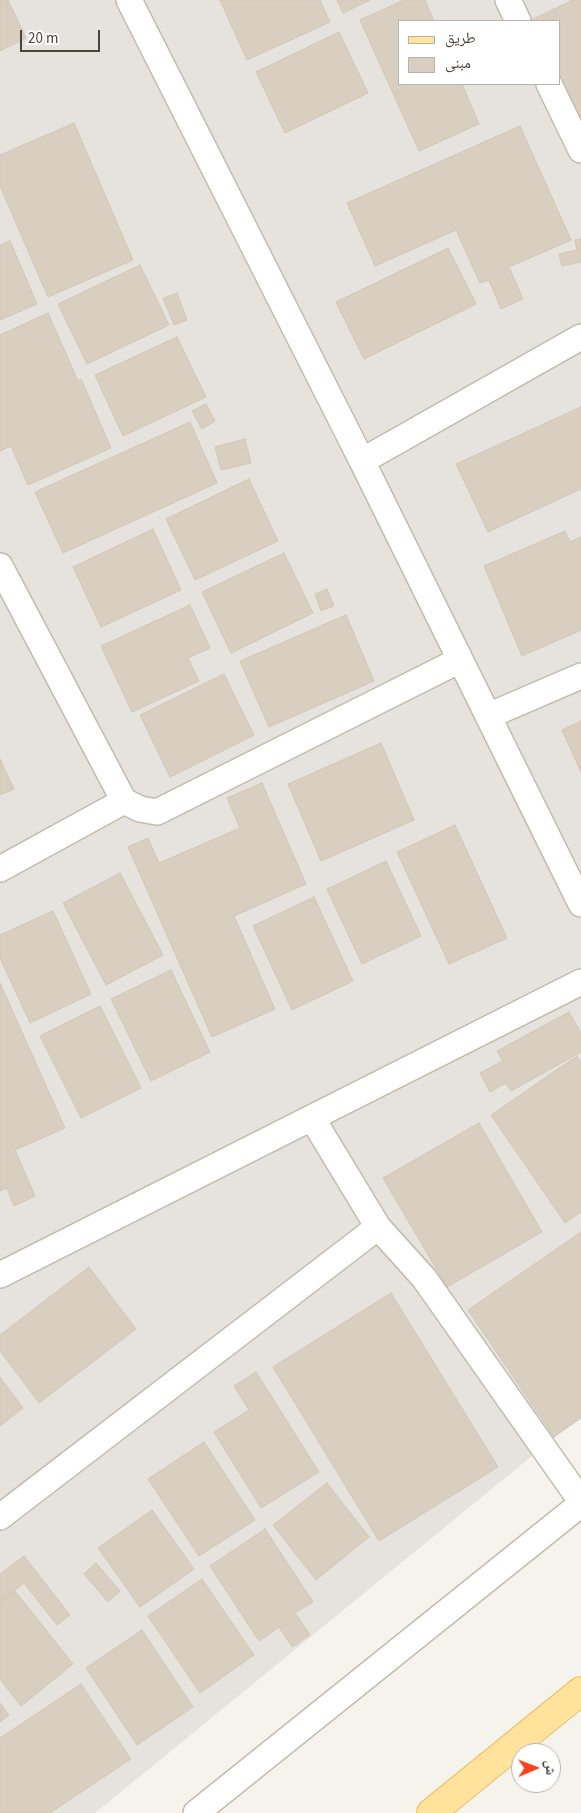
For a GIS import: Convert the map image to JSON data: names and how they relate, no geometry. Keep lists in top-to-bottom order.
{
  "legend": ["طريق", "مبنى"],
  "scale_bar": "20 m",
  "north": "right"
}
